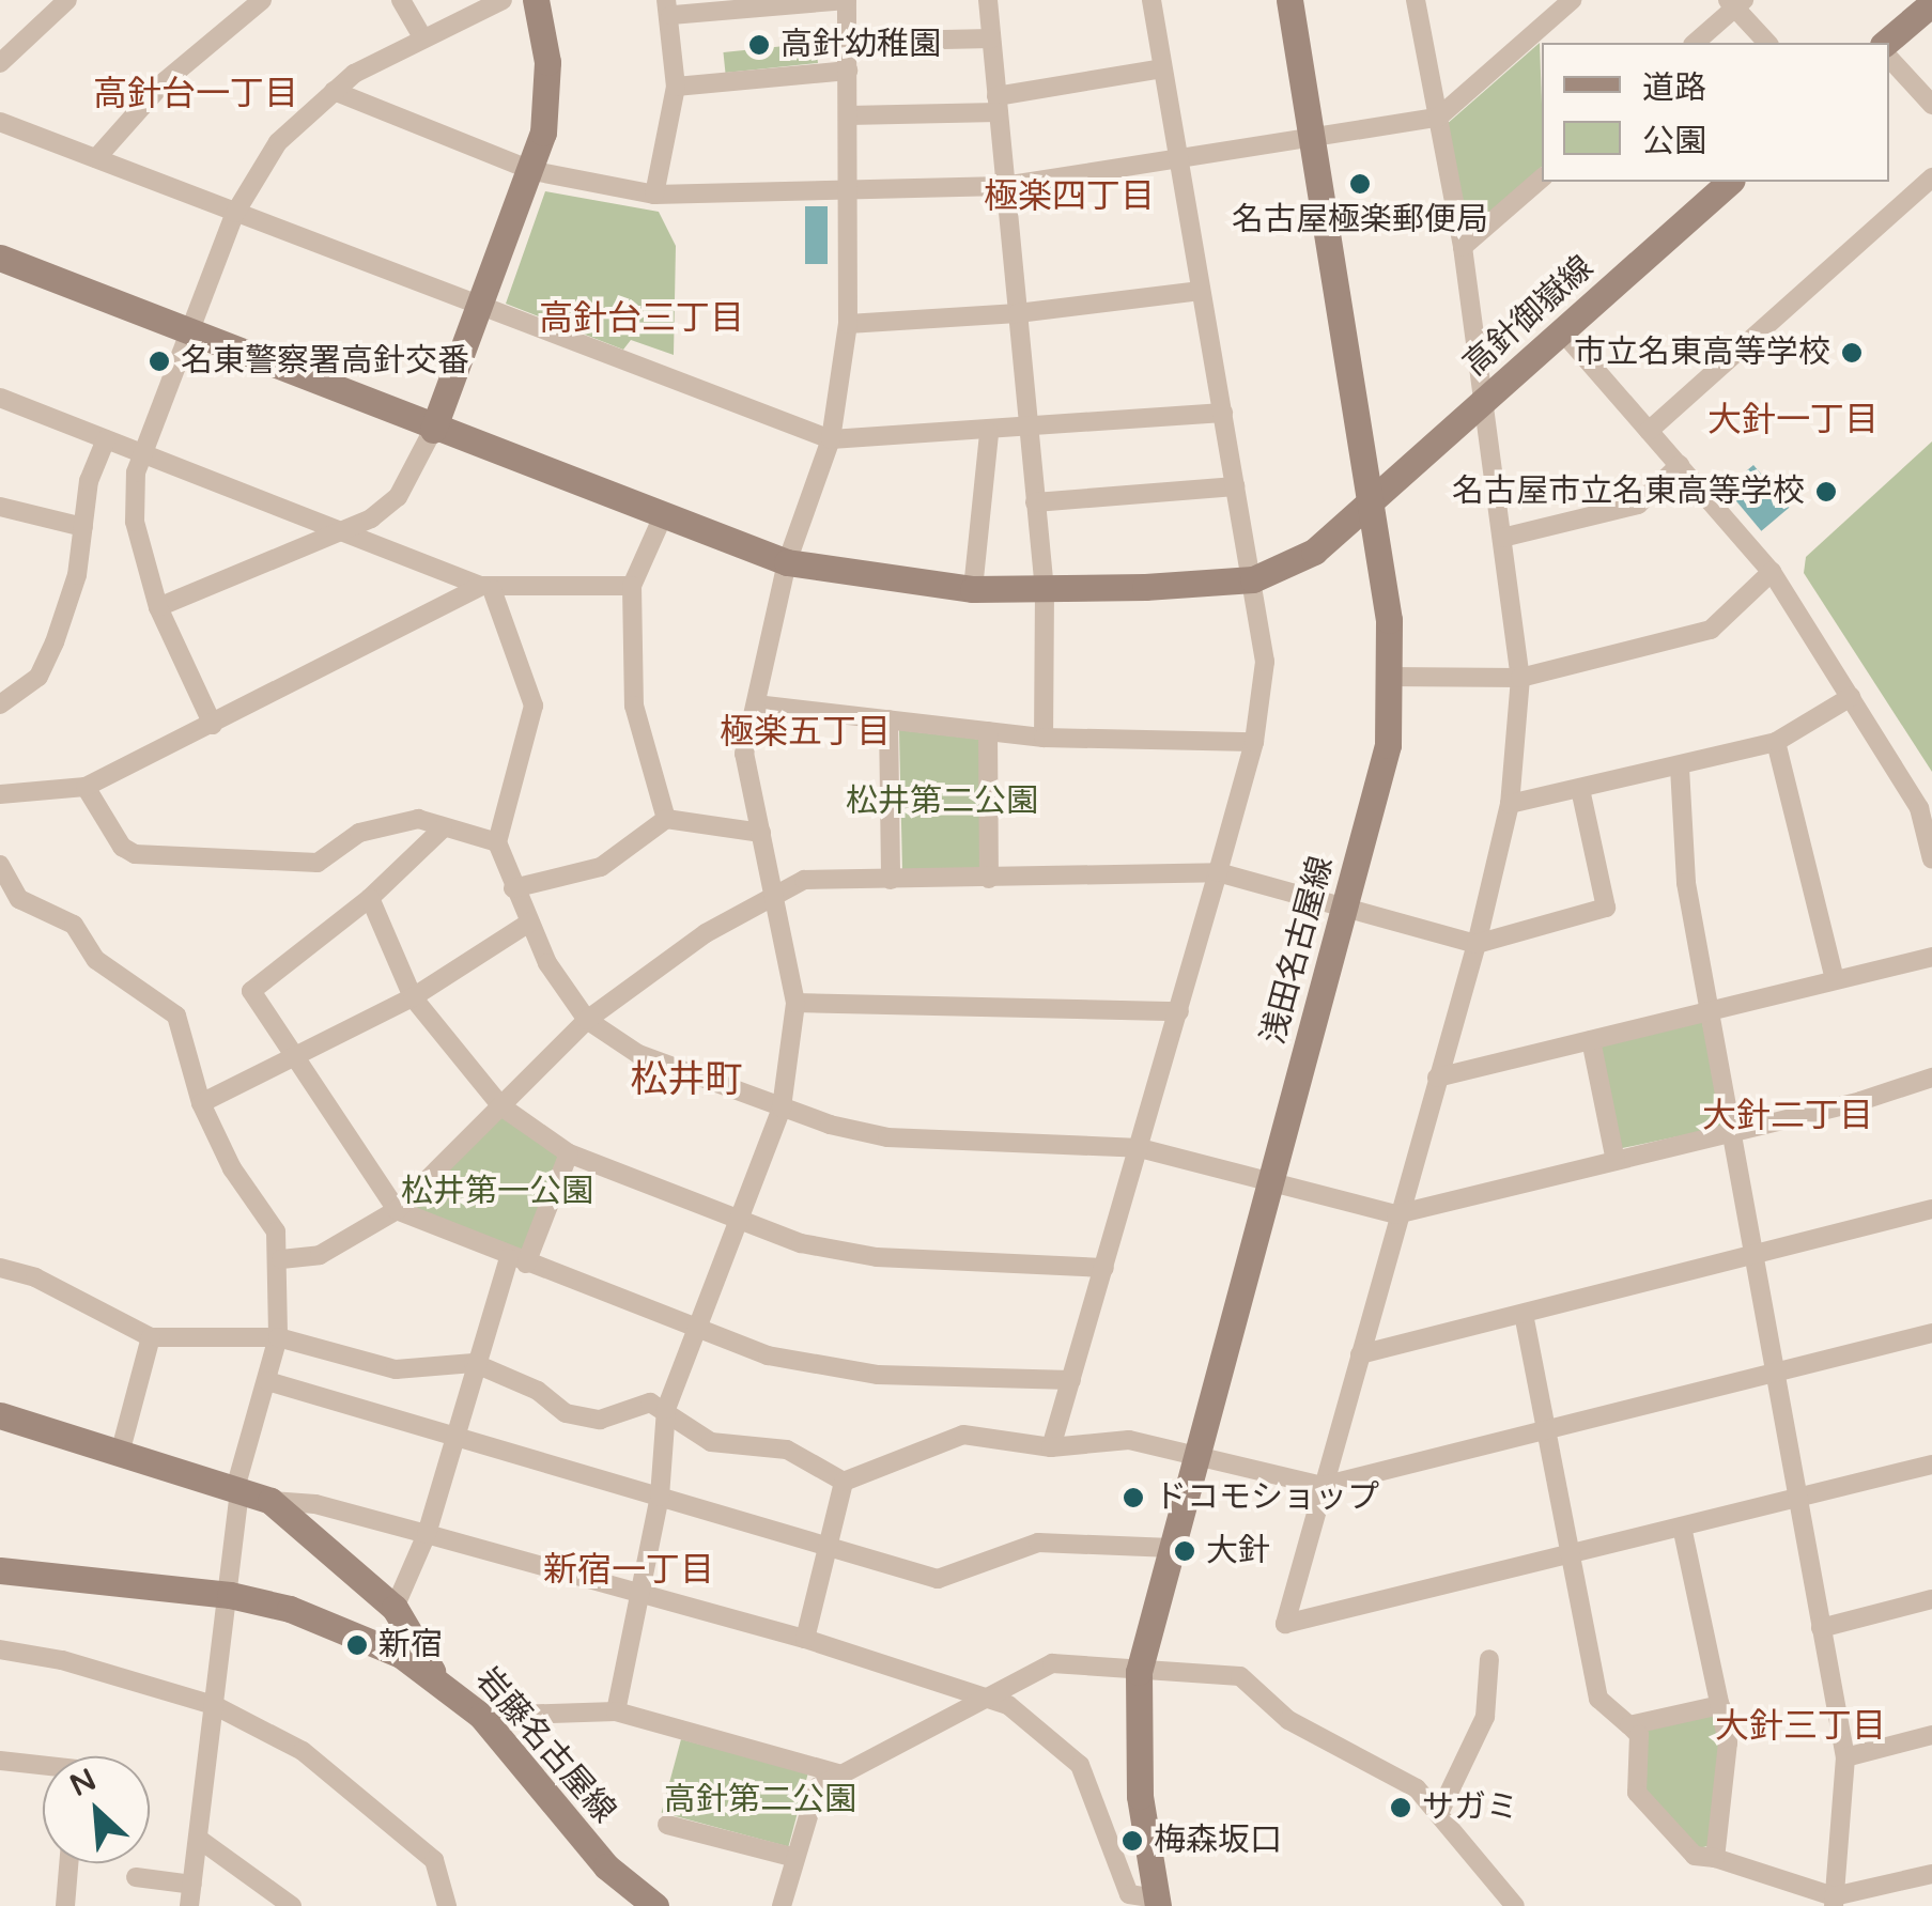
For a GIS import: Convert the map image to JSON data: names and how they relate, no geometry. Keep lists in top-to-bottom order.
{
  "streets": {
    "street": ["高針御嶽線", "浅田名古屋線", "岩藤名古屋線"]
  },
  "crossings": [
    ["高針御嶽線", "浅田名古屋線"]
  ],
  "districts": [
    "高針台一丁目",
    "極楽四丁目",
    "高針台三丁目",
    "大針一丁目",
    "極楽五丁目",
    "松井町",
    "大針二丁目",
    "新宿一丁目",
    "大針三丁目"
  ],
  "parks": ["松井第二公園", "松井第一公園", "高針第二公園"],
  "places": [
    "高針幼稚園",
    "名古屋極楽郵便局",
    "市立名東高等学校",
    "名東警察署高針交番",
    "名古屋市立名東高等学校",
    "ドコモショップ",
    "大針",
    "新宿",
    "サガミ",
    "梅森坂口"
  ],
  "legend": ["道路", "公園"],
  "north": "top left"
}
